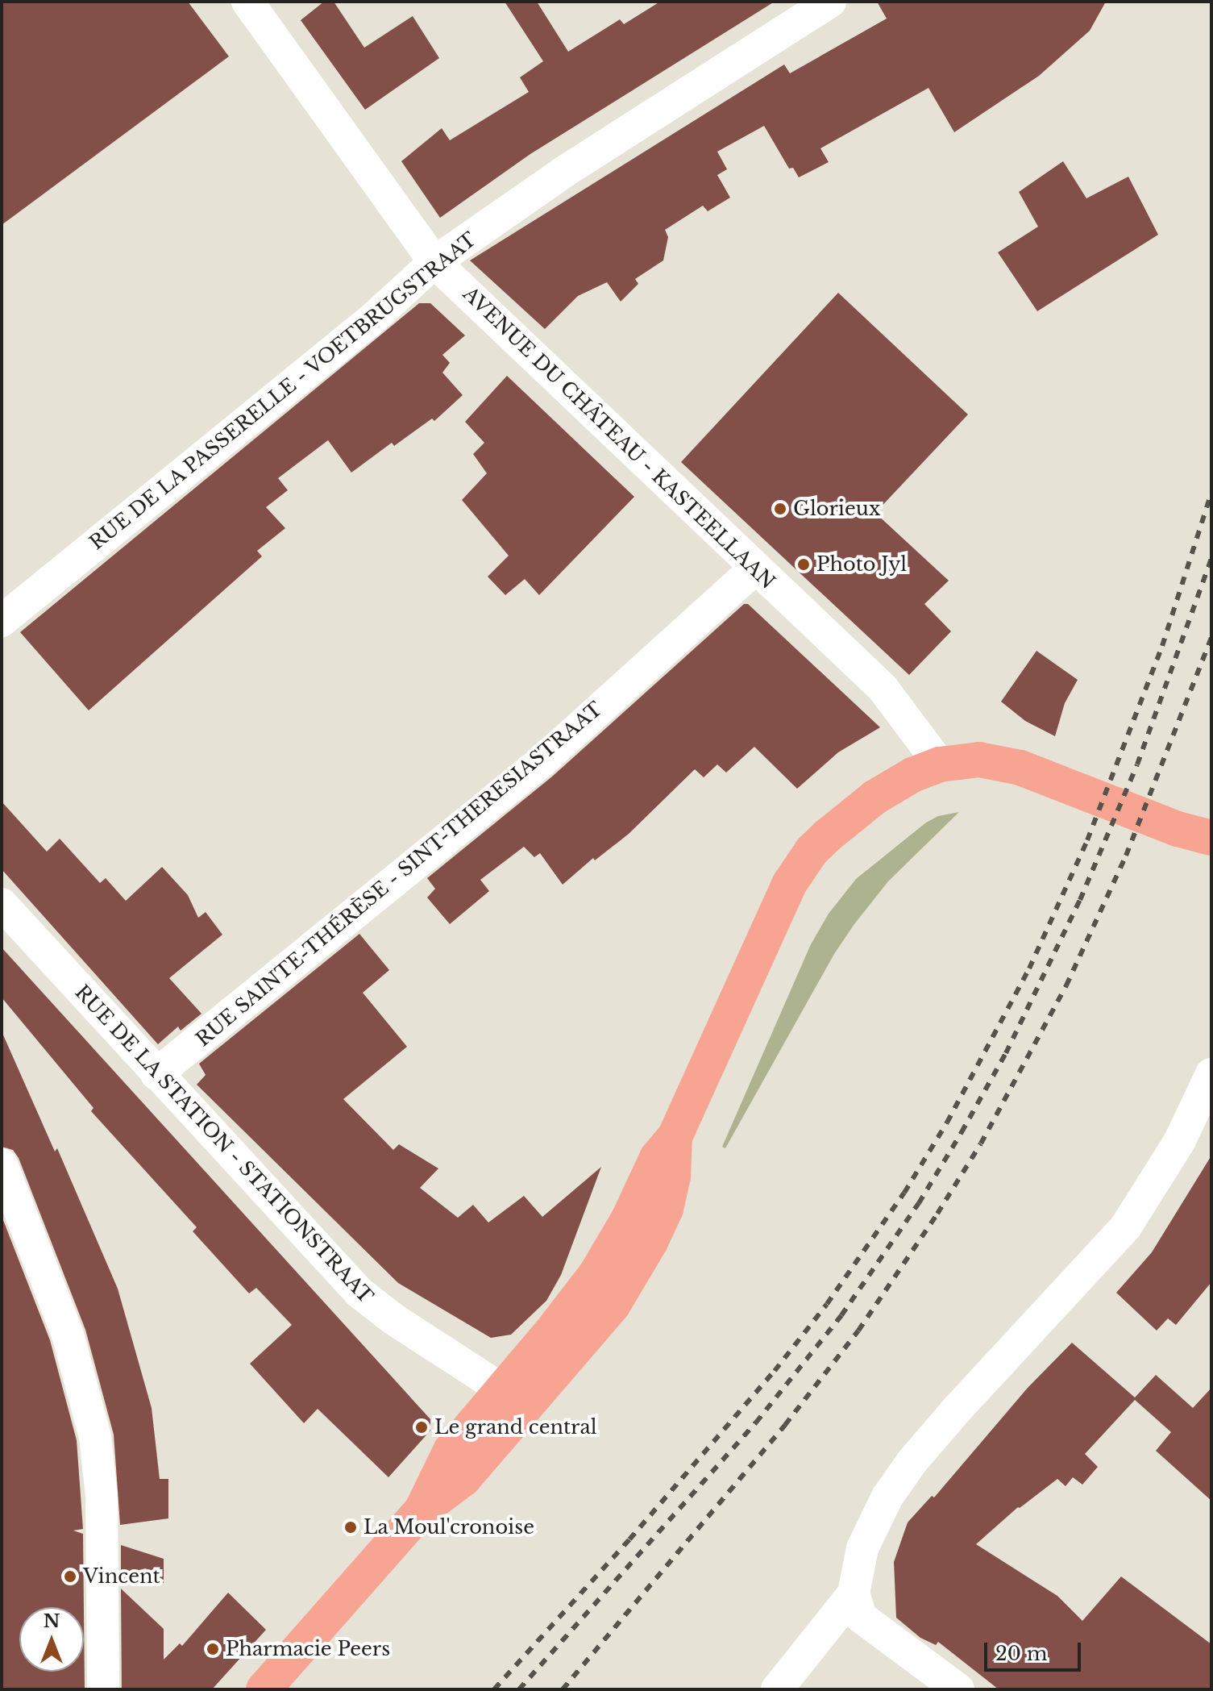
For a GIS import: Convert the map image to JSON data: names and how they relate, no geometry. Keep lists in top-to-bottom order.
{
  "streets": {
    "street": [
      "RUE DE LA PASSERELLE - VOETBRUGSTRAAT",
      "AVENUE DU CHÂTEAU - KASTEELLAAN",
      "RUE SAINTE-THÉRÈSE - SINT-THERESIASTRAAT",
      "RUE DE LA STATION - STATIONSTRAAT"
    ]
  },
  "crossings": [
    ["RUE DE LA PASSERELLE - VOETBRUGSTRAAT", "AVENUE DU CHÂTEAU - KASTEELLAAN"],
    ["AVENUE DU CHÂTEAU - KASTEELLAAN", "RUE SAINTE-THÉRÈSE - SINT-THERESIASTRAAT"],
    ["RUE SAINTE-THÉRÈSE - SINT-THERESIASTRAAT", "RUE DE LA STATION - STATIONSTRAAT"]
  ],
  "places": [
    "Glorieux",
    "Photo Jyl",
    "Le grand central",
    "La Moul'cronoise",
    "Vincent",
    "Pharmacie Peers"
  ],
  "scale_bar": "20 m",
  "north": "top"
}
